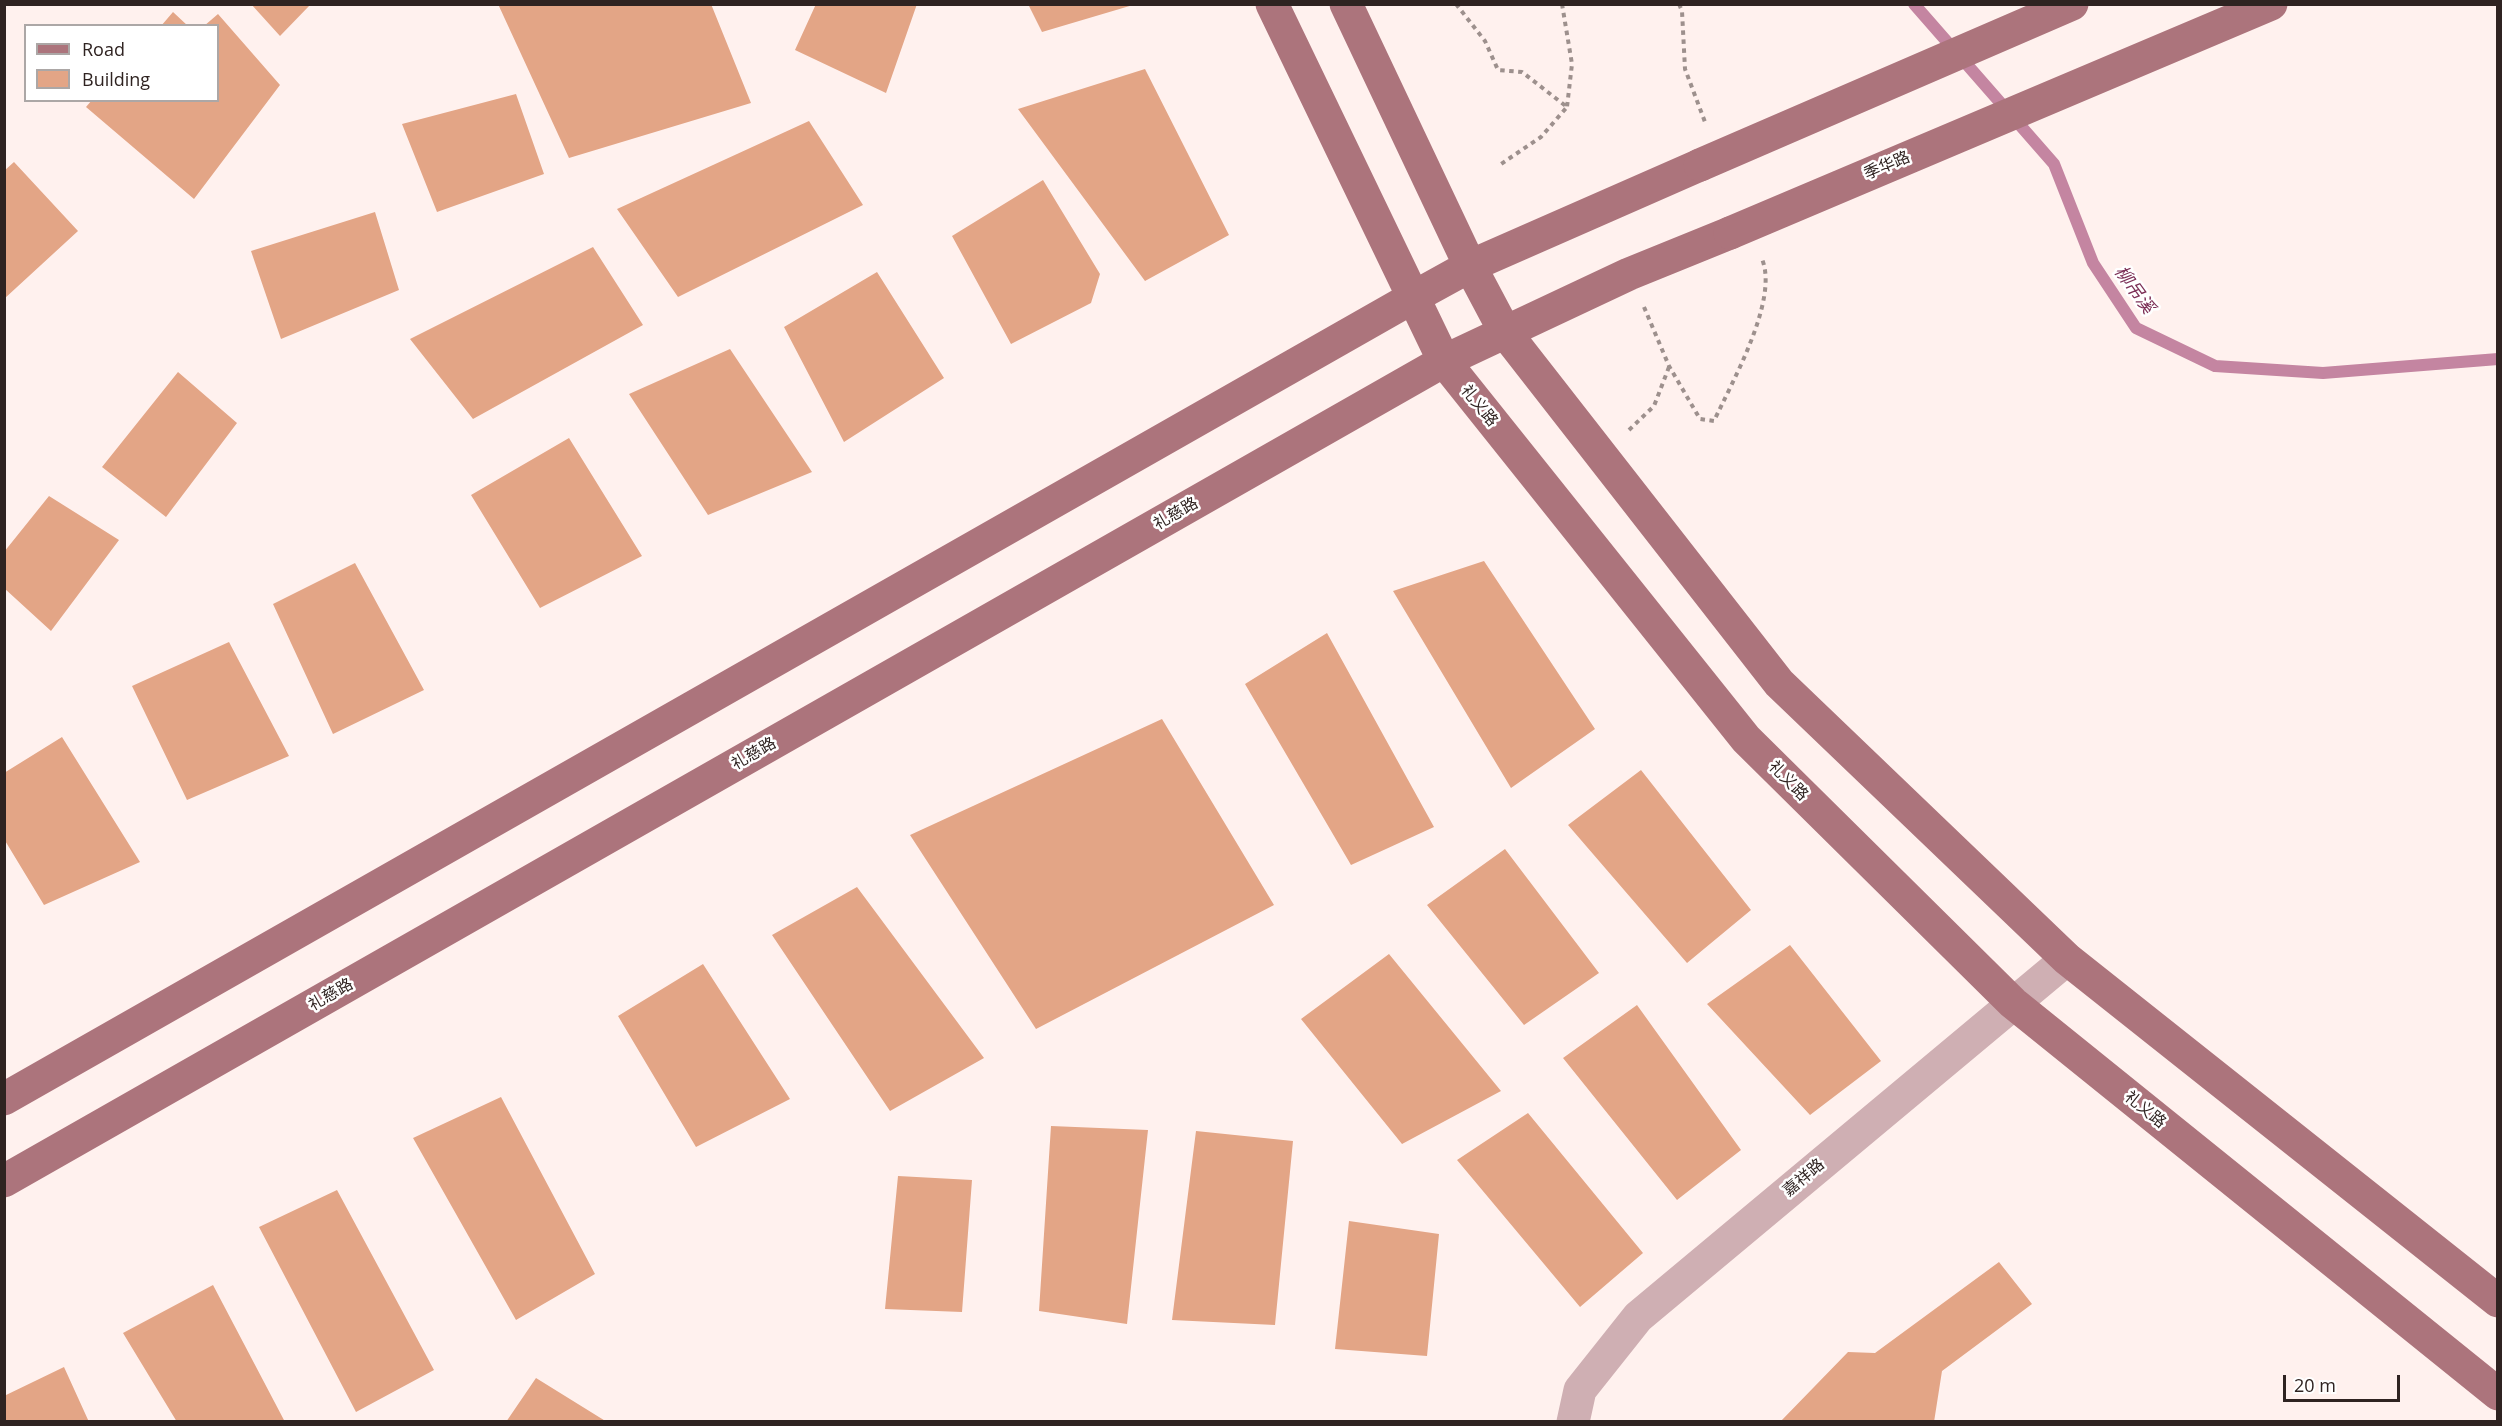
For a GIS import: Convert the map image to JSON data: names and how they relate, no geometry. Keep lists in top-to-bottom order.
{
  "streets": {
    "main road": ["季华路", "礼义路", "礼慈路"],
    "street": ["嘉祥路"]
  },
  "crossings": [
    ["季华路", "礼慈路"],
    ["礼义路", "礼慈路"],
    ["礼义路", "嘉祥路"]
  ],
  "water": ["柳吊溪"],
  "legend": ["Road", "Building"],
  "scale_bar": "20 m"
}
